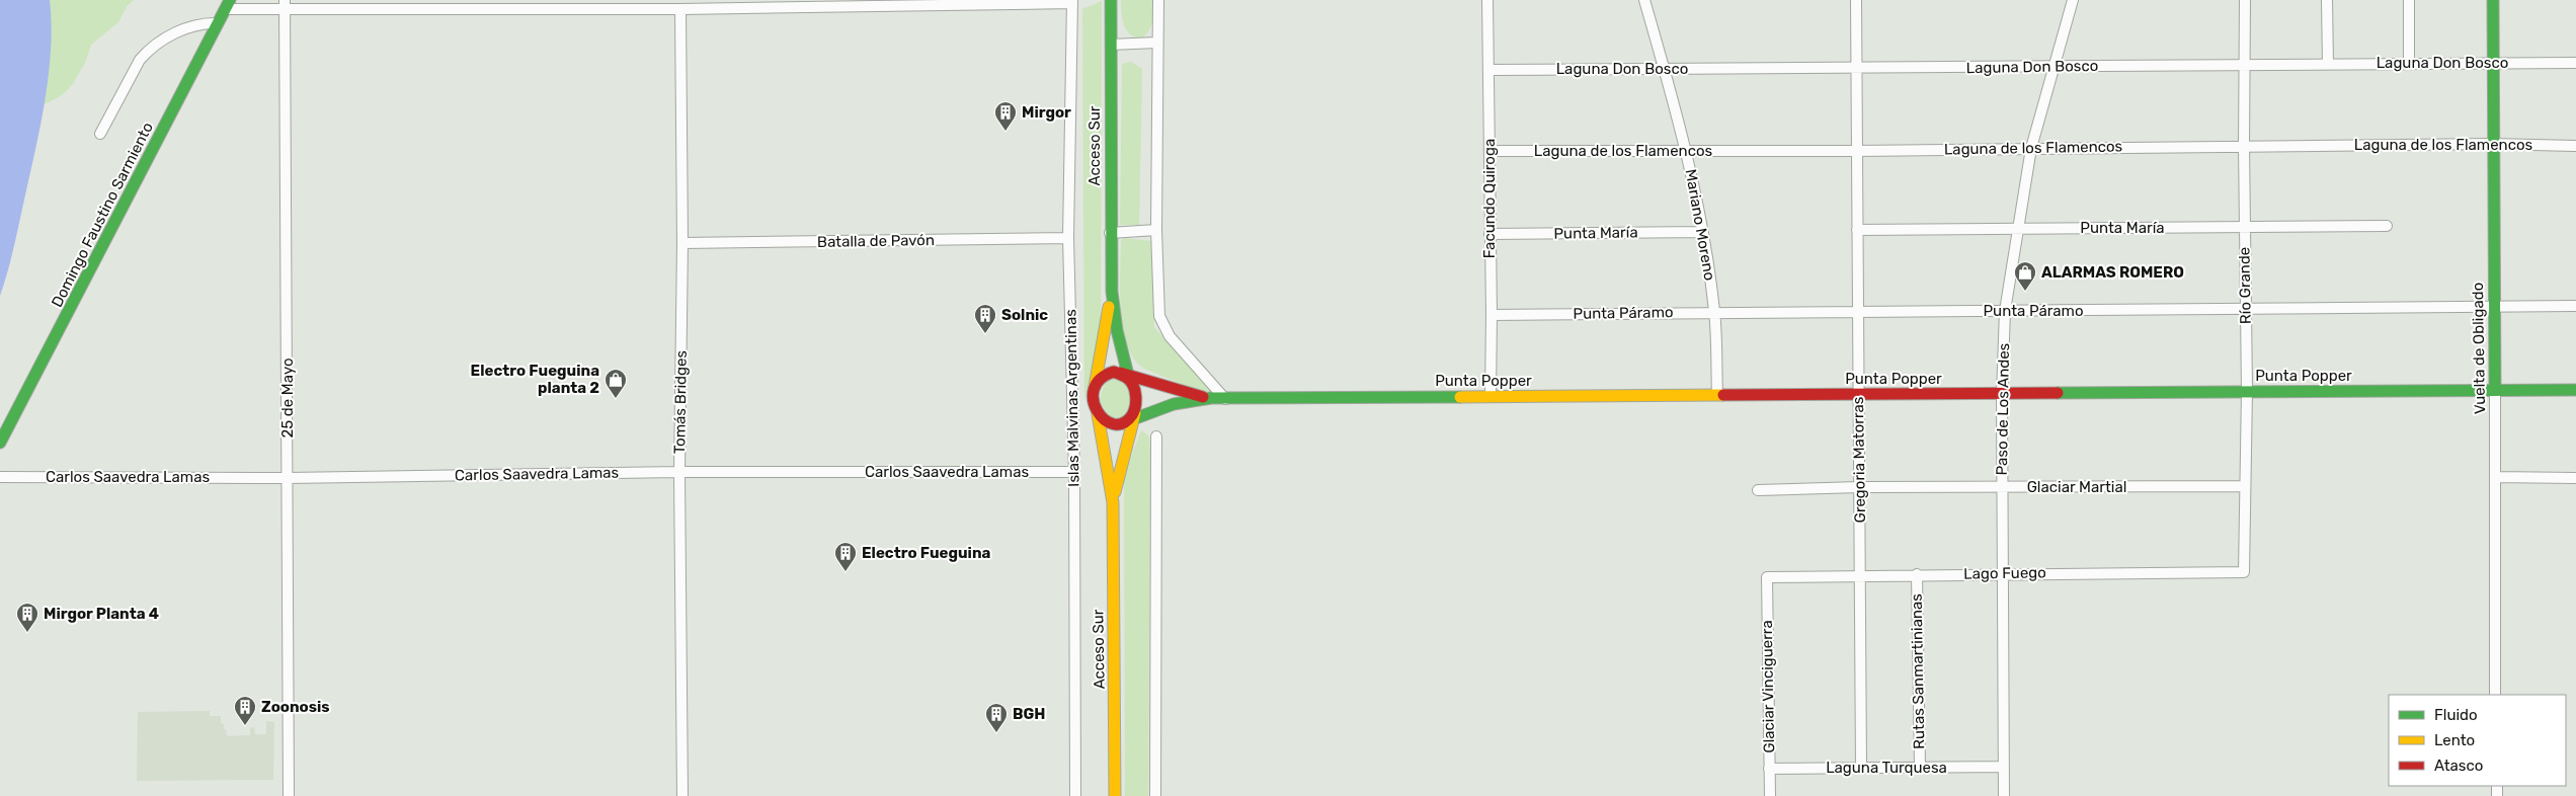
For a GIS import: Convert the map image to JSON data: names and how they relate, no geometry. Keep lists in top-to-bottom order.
{
  "streets": {
    "street": [
      "Laguna Don Bosco",
      "Laguna de los Flamencos",
      "Acceso Sur",
      "Facundo Quiroga",
      "Domingo Faustino Sarmiento",
      "Mariano Moreno",
      "Punta María",
      "Batalla de Pavón",
      "Río Grande",
      "Punta Páramo",
      "Vuelta de Obligado",
      "Punta Popper",
      "25 de Mayo",
      "Islas Malvinas Argentinas",
      "Tomás Bridges",
      "Paso de Los Andes",
      "Gregoria Matorras",
      "Carlos Saavedra Lamas",
      "Glaciar Martial",
      "Lago Fuego",
      "Rutas Sanmartinianas",
      "Glaciar Vinciguerra",
      "Laguna Turquesa"
    ]
  },
  "crossings": [
    ["Laguna Don Bosco", "Facundo Quiroga"],
    ["Laguna Don Bosco", "Mariano Moreno"],
    ["Laguna Don Bosco", "Río Grande"],
    ["Laguna Don Bosco", "Vuelta de Obligado"],
    ["Laguna Don Bosco", "Paso de Los Andes"],
    ["Laguna Don Bosco", "Gregoria Matorras"],
    ["Laguna de los Flamencos", "Facundo Quiroga"],
    ["Laguna de los Flamencos", "Mariano Moreno"],
    ["Laguna de los Flamencos", "Río Grande"],
    ["Laguna de los Flamencos", "Vuelta de Obligado"],
    ["Laguna de los Flamencos", "Paso de Los Andes"],
    ["Laguna de los Flamencos", "Gregoria Matorras"],
    ["Acceso Sur", "Punta Popper"],
    ["Facundo Quiroga", "Punta María"],
    ["Facundo Quiroga", "Punta Páramo"],
    ["Facundo Quiroga", "Punta Popper"],
    ["Mariano Moreno", "Punta María"],
    ["Mariano Moreno", "Punta Páramo"],
    ["Mariano Moreno", "Punta Popper"],
    ["Punta María", "Río Grande"],
    ["Punta María", "Paso de Los Andes"],
    ["Punta María", "Gregoria Matorras"],
    ["Batalla de Pavón", "Islas Malvinas Argentinas"],
    ["Batalla de Pavón", "Tomás Bridges"],
    ["Río Grande", "Punta Páramo"],
    ["Río Grande", "Punta Popper"],
    ["Río Grande", "Glaciar Martial"],
    ["Río Grande", "Lago Fuego"],
    ["Punta Páramo", "Vuelta de Obligado"],
    ["Punta Páramo", "Paso de Los Andes"],
    ["Punta Páramo", "Gregoria Matorras"],
    ["Vuelta de Obligado", "Punta Popper"],
    ["Punta Popper", "Paso de Los Andes"],
    ["Punta Popper", "Gregoria Matorras"],
    ["25 de Mayo", "Carlos Saavedra Lamas"],
    ["Islas Malvinas Argentinas", "Carlos Saavedra Lamas"],
    ["Tomás Bridges", "Carlos Saavedra Lamas"],
    ["Paso de Los Andes", "Glaciar Martial"],
    ["Paso de Los Andes", "Lago Fuego"],
    ["Paso de Los Andes", "Laguna Turquesa"],
    ["Gregoria Matorras", "Glaciar Martial"],
    ["Gregoria Matorras", "Lago Fuego"],
    ["Gregoria Matorras", "Laguna Turquesa"],
    ["Lago Fuego", "Rutas Sanmartinianas"],
    ["Lago Fuego", "Glaciar Vinciguerra"],
    ["Rutas Sanmartinianas", "Laguna Turquesa"],
    ["Glaciar Vinciguerra", "Laguna Turquesa"]
  ],
  "places": {
    "building": [
      "Mirgor",
      "Solnic",
      "Electro Fueguina",
      "Mirgor Planta 4",
      "Zoonosis",
      "BGH"
    ],
    "shop": ["ALARMAS ROMERO", "Electro Fueguina planta 2"]
  },
  "legend": ["Fluido", "Lento", "Atasco"]
}
